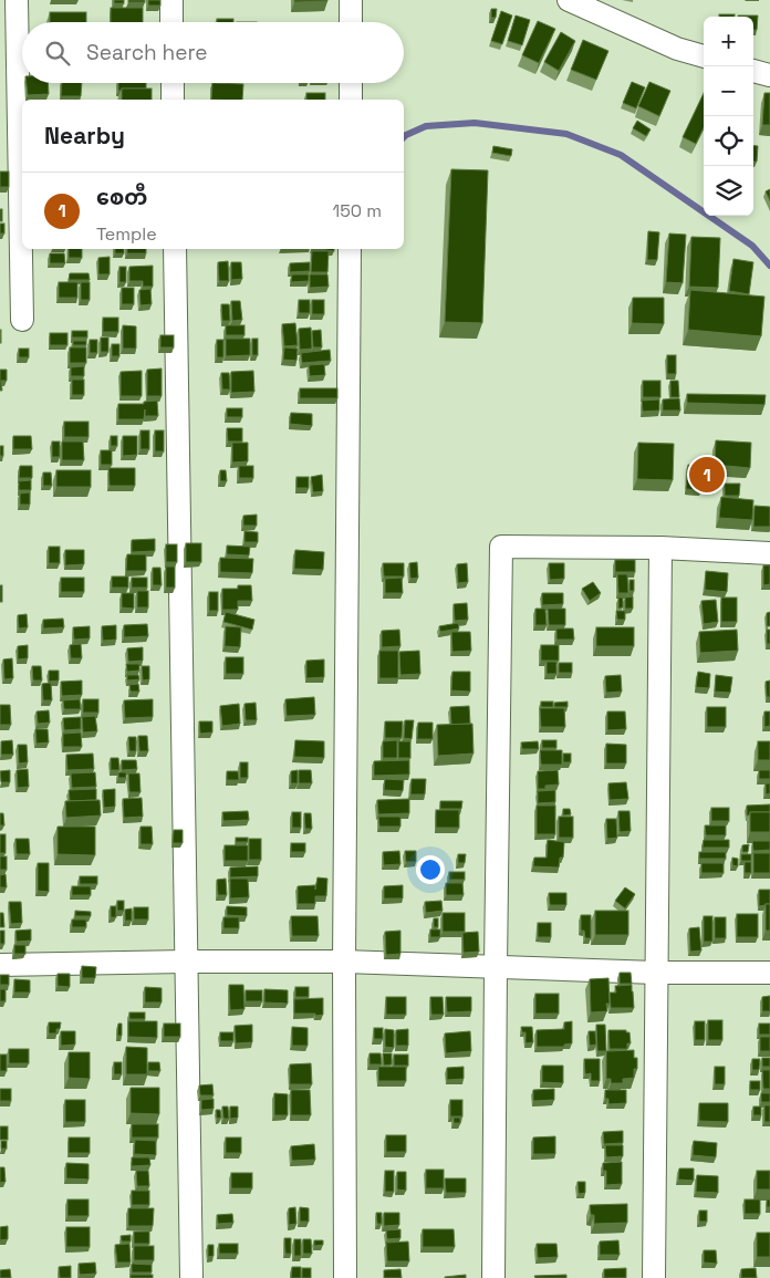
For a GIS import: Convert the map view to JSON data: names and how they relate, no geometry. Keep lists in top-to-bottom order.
{
  "page": {
    "map_buttons": ["+", "−"],
    "search": "Search here",
    "heading": "Nearby",
    "list": [
      {
        "mark": "1",
        "name": "စေတီ",
        "note": "Temple",
        "value": "150 m"
      }
    ],
    "pins": "1"
  }
}
